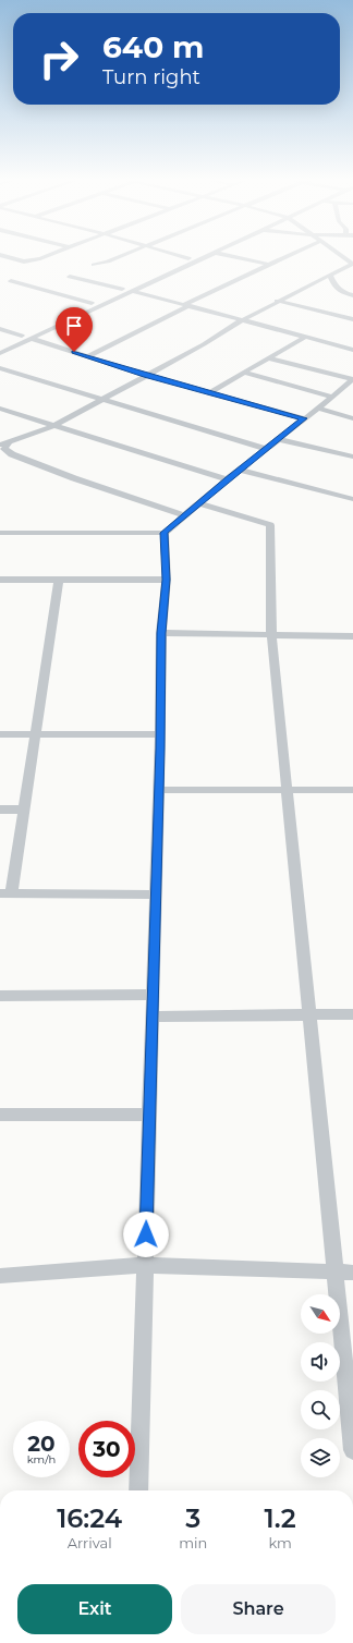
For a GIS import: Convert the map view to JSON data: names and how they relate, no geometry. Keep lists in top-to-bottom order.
{
  "north": "bottom right",
  "page": {
    "turn": ["640 m", "Turn right"],
    "speed": "20 km/h",
    "limit": "30",
    "eta": [
      "16:24",
      "Arrival",
      "3",
      "min",
      "1.2",
      "km"
    ],
    "buttons": ["Exit", "Share"]
  }
}
